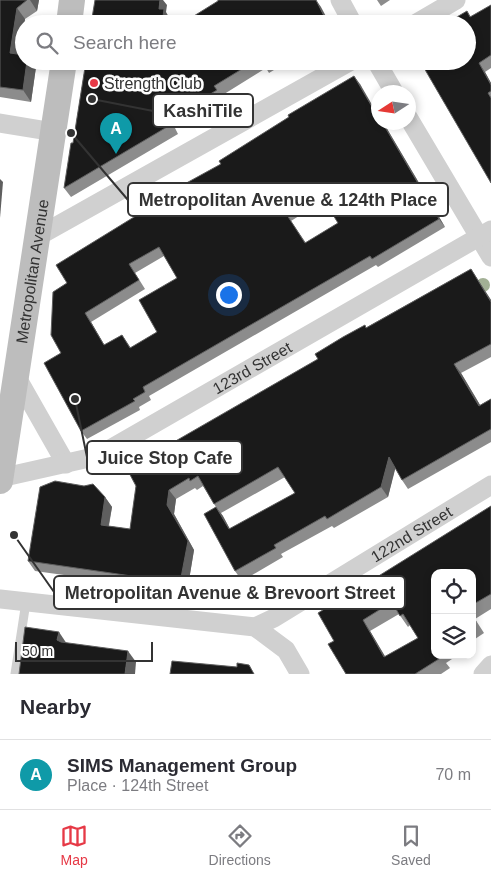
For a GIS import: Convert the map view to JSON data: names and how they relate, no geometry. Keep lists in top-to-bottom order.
{
  "streets": {
    "main road": ["Metropolitan Avenue"],
    "street": ["123rd Street", "122nd Street"]
  },
  "crossings": [
    ["Metropolitan Avenue", "123rd Street"]
  ],
  "places": [
    "Strength Club",
    "KashiTile",
    "Metropolitan Avenue & 124th Place",
    "Juice Stop Cafe",
    "Metropolitan Avenue & Brevoort Street"
  ],
  "scale_bar": "50 m",
  "north": "left",
  "page": {
    "search": "Search here",
    "pins": "A",
    "scale": "50 m",
    "heading": "Nearby",
    "list": [
      {
        "mark": "A",
        "name": "SIMS Management Group",
        "note": "Place · 124th Street",
        "value": "70 m"
      }
    ],
    "nav": ["Map", "Directions", "Saved"]
  }
}
